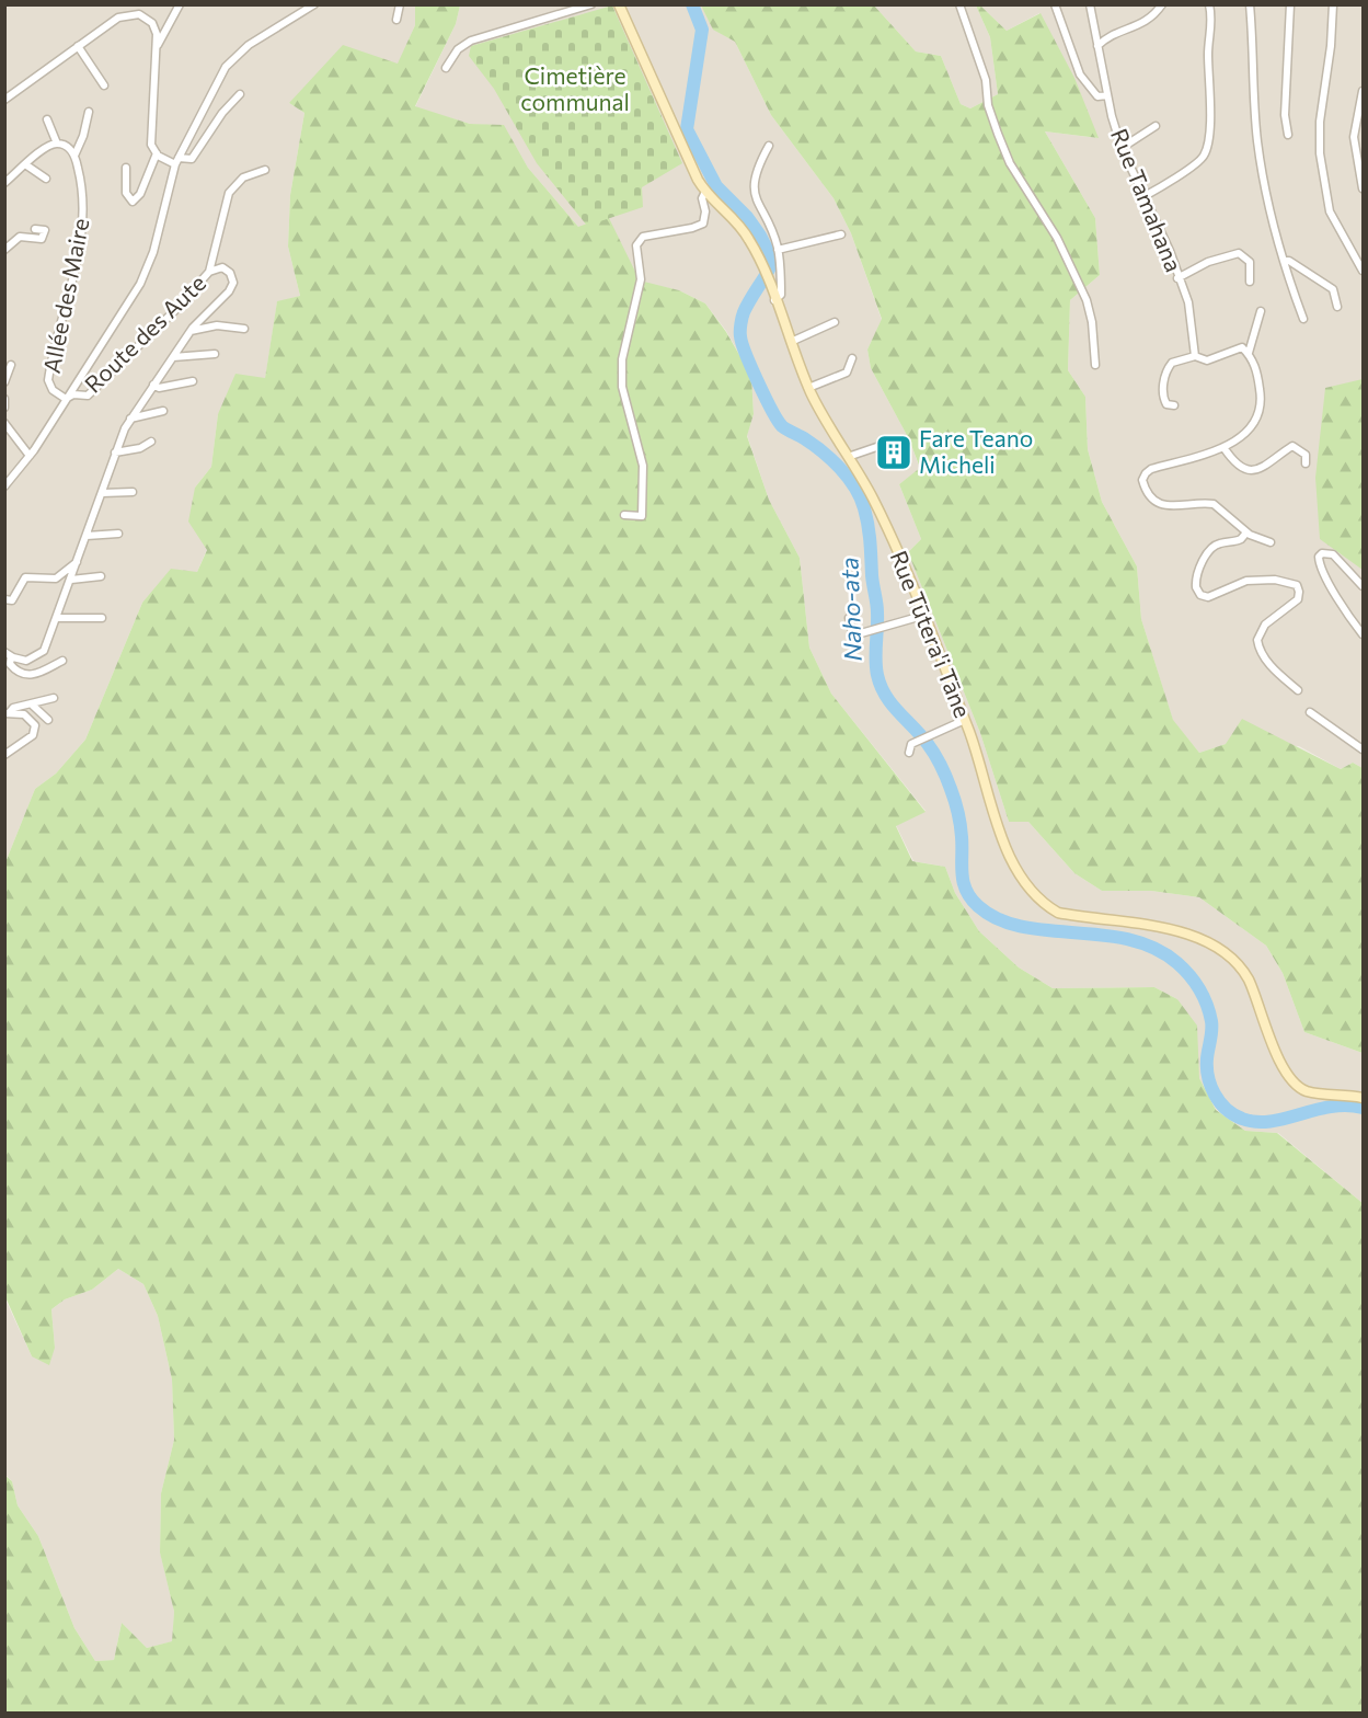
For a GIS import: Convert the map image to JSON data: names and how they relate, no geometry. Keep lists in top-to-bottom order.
{
  "streets": {
    "street": [
      "Rue Tamahana",
      "Allée des Maire",
      "Route des Aute",
      "Rue Tūtera'i Tāne"
    ]
  },
  "crossings": [
    ["Allée des Maire", "Route des Aute"]
  ],
  "water": ["Naho-ata"],
  "parks": ["Cimetière communal"],
  "places": {
    "building": ["Fare Teano Micheli"]
  }
}
